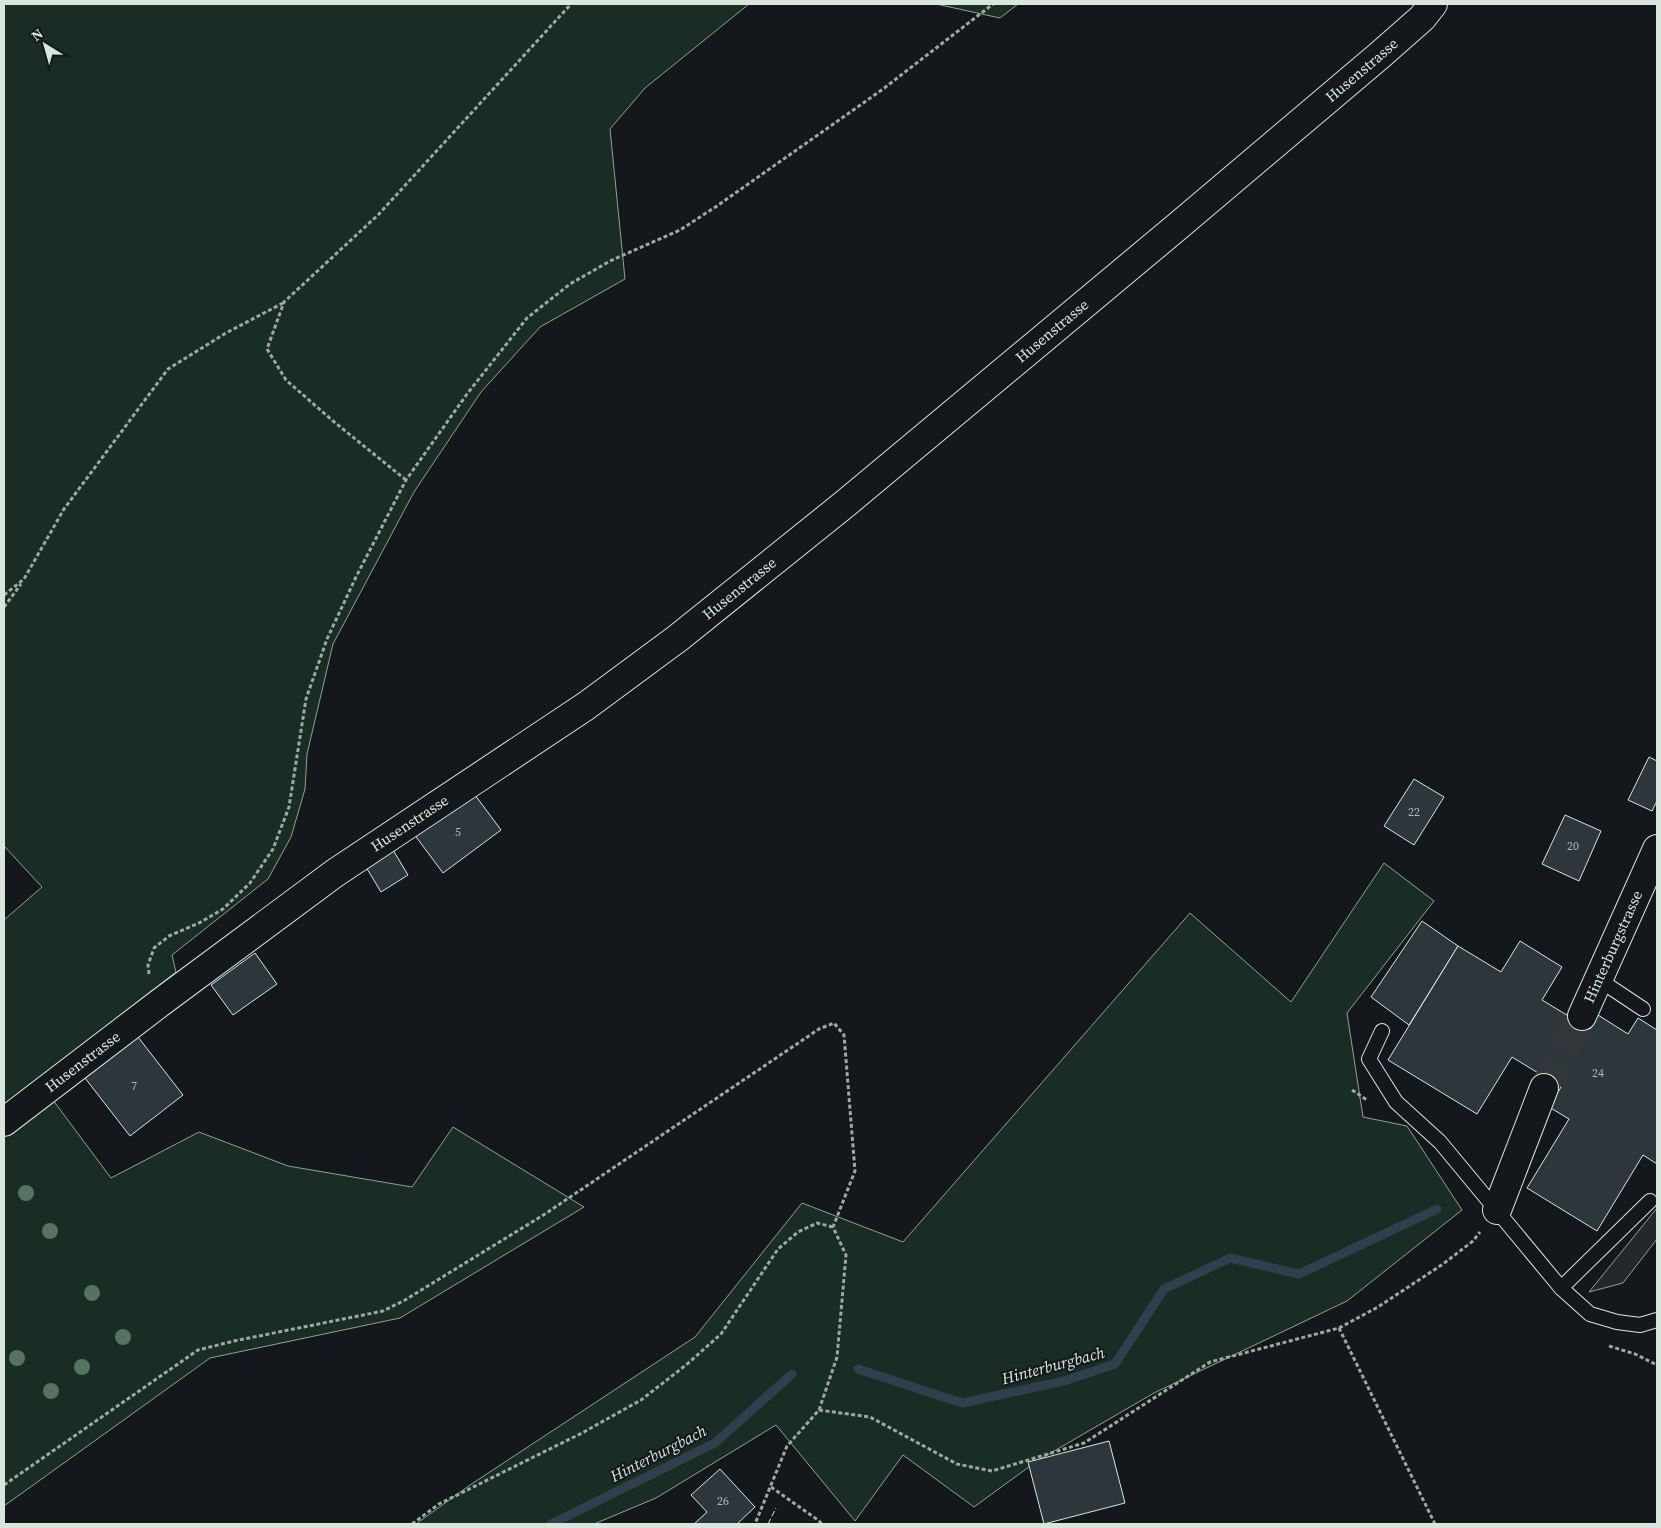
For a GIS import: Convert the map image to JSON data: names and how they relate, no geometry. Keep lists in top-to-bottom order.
{
  "streets": {
    "street": ["Husenstrasse", "Hinterburgstrasse"]
  },
  "water": ["Hinterburgbach"],
  "house_numbers": [
    "22",
    "5",
    "20",
    "24",
    "7",
    "26"
  ],
  "north": "top left"
}
